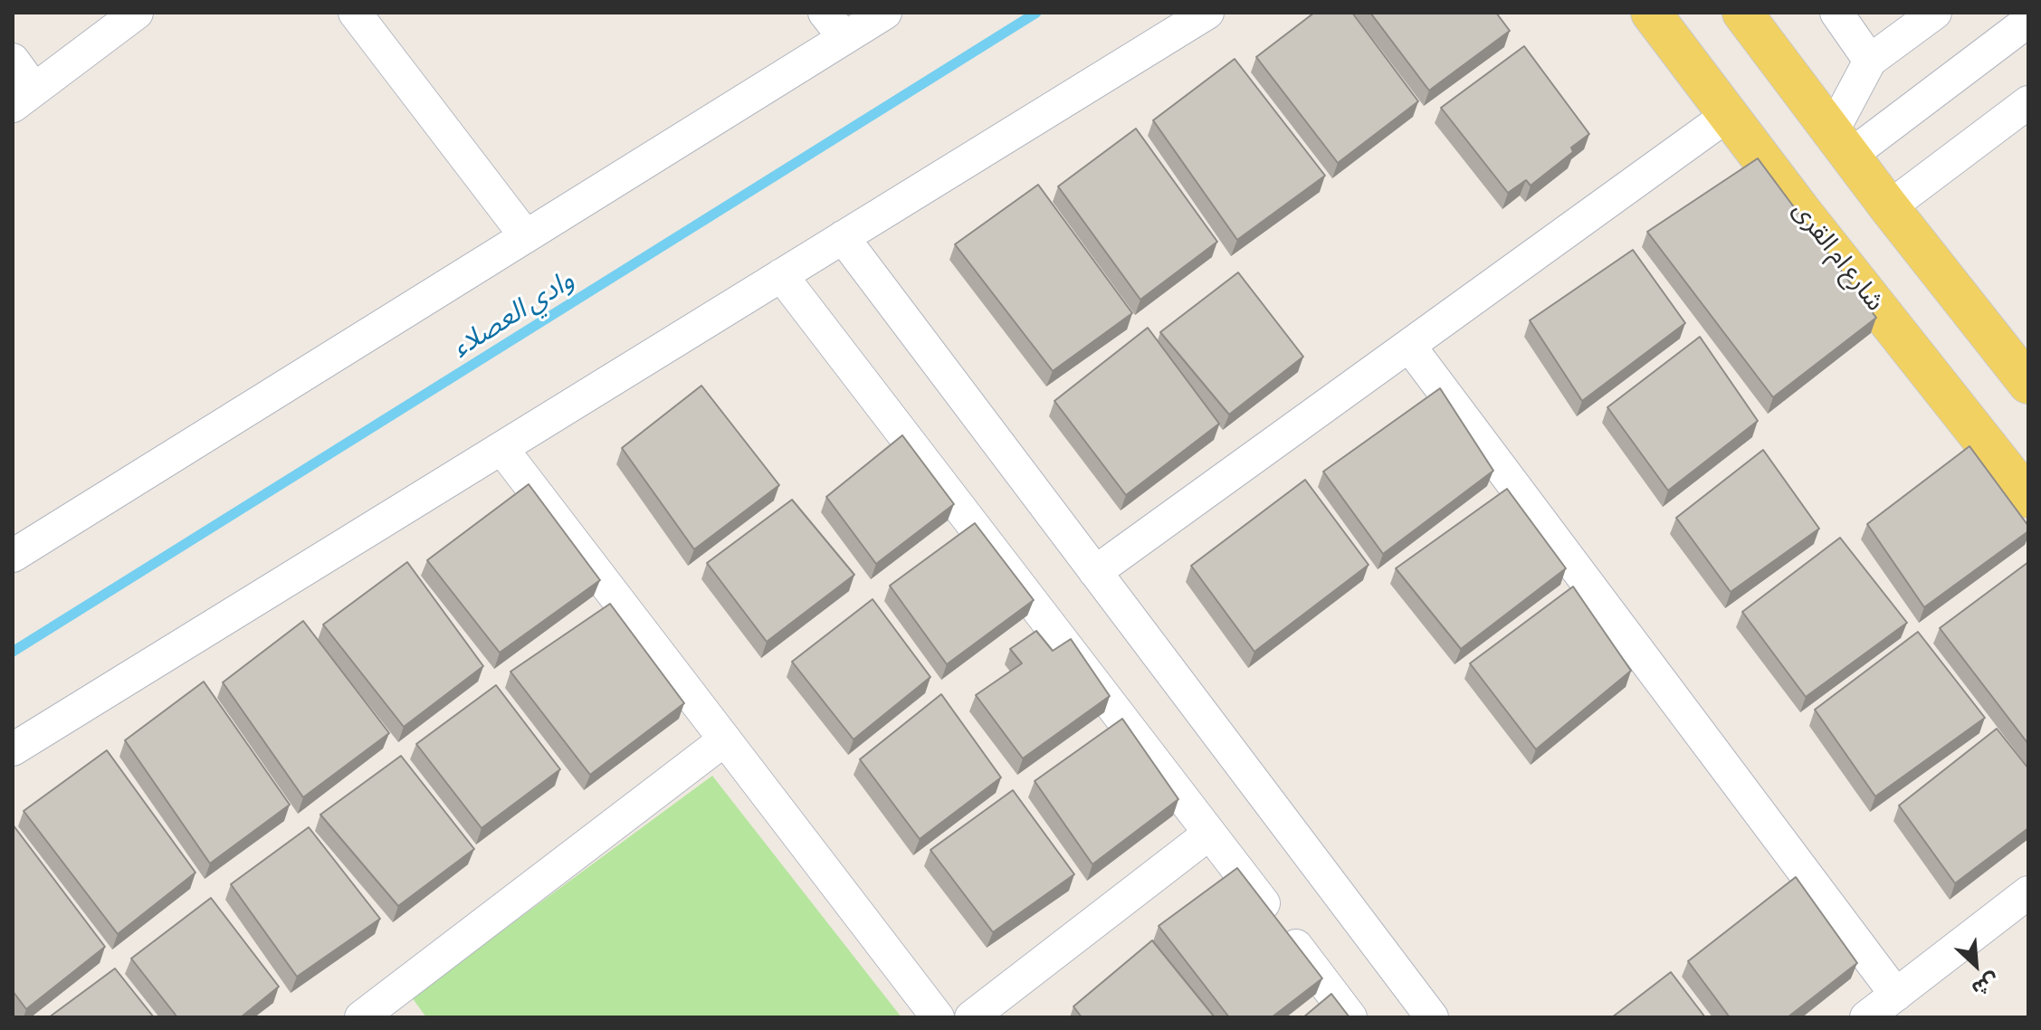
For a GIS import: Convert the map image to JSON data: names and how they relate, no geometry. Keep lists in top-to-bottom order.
{
  "streets": {
    "main road": ["شارع ام القرى"]
  },
  "water": ["وادي العصلاء"],
  "north": "bottom right"
}
